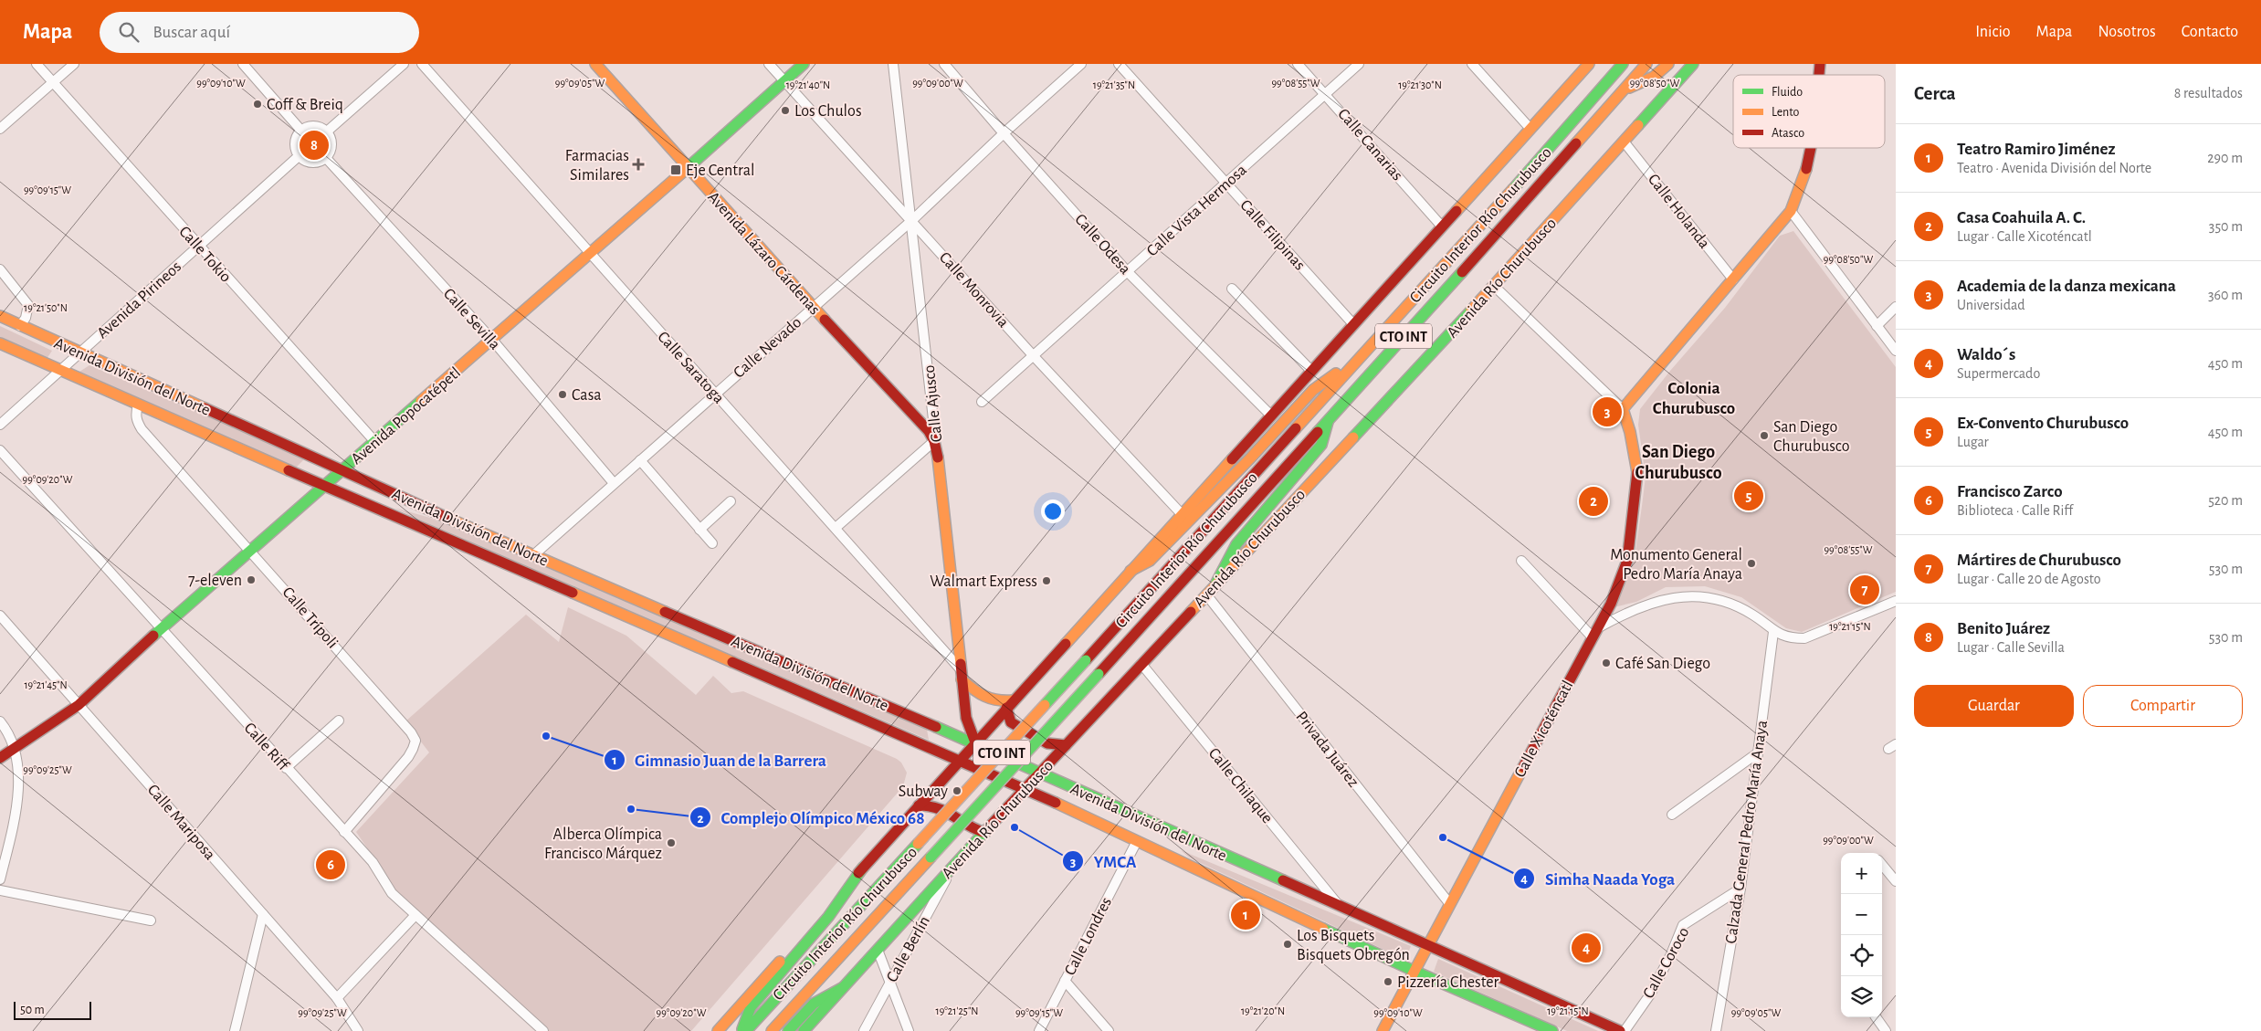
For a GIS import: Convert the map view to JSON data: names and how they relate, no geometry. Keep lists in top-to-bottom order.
{
  "streets": {
    "main road": [
      "Circuito Interior Río Churubusco",
      "Avenida Lázaro Cárdenas",
      "Avenida Río Churubusco",
      "CTO INT",
      "Avenida División del Norte",
      "Calle Ajusco",
      "Avenida Popocatépetl",
      "Calle Xicoténcatl"
    ],
    "street": [
      "Calle Canarias",
      "Calle Vista Hermosa",
      "Calle Holanda",
      "Calle Filipinas",
      "Calle Odesa",
      "Calle Tokio",
      "Calle Monrovia",
      "Avenida Pirineos",
      "Calle Sevilla",
      "Calle Nevado",
      "Calle Saratoga",
      "Calle Trípoli",
      "Calle Riff",
      "Privada Juárez",
      "Calle Chilaque",
      "Calle Mariposa",
      "Calzada General Pedro María Anaya",
      "Calle Londres",
      "Calle Berlín",
      "Calle Coroco"
    ]
  },
  "crossings": [
    ["Calle Canarias", "Calle Vista Hermosa"],
    ["Calle Canarias", "CTO INT"],
    ["Calle Vista Hermosa", "Calle Filipinas"],
    ["Calle Vista Hermosa", "Calle Odesa"],
    ["Calle Vista Hermosa", "Calle Monrovia"],
    ["Calle Holanda", "Avenida Río Churubusco"],
    ["Calle Filipinas", "CTO INT"],
    ["Calle Odesa", "CTO INT"],
    ["Calle Odesa", "Calle Nevado"],
    ["Avenida Lázaro Cárdenas", "Calle Nevado"],
    ["Avenida Lázaro Cárdenas", "Calle Ajusco"],
    ["Avenida Lázaro Cárdenas", "Avenida Popocatépetl"],
    ["Calle Tokio", "Avenida Pirineos"],
    ["Calle Tokio", "Avenida Popocatépetl"],
    ["Avenida Río Churubusco", "Avenida División del Norte"],
    ["Avenida Río Churubusco", "Privada Juárez"],
    ["Avenida Río Churubusco", "Calle Chilaque"],
    ["Avenida Río Churubusco", "Calle Berlín"],
    ["Calle Monrovia", "CTO INT"],
    ["Calle Monrovia", "Calle Nevado"],
    ["Calle Monrovia", "Calle Ajusco"],
    ["Calle Monrovia", "Avenida Popocatépetl"],
    ["Avenida Pirineos", "Calle Sevilla"],
    ["Avenida Pirineos", "Avenida División del Norte"],
    ["Calle Sevilla", "Calle Nevado"],
    ["Calle Sevilla", "Avenida Popocatépetl"],
    ["CTO INT", "Avenida División del Norte"],
    ["CTO INT", "Calle Ajusco"],
    ["Calle Nevado", "Calle Saratoga"],
    ["Calle Nevado", "Avenida División del Norte"],
    ["Calle Nevado", "Calle Ajusco"],
    ["Calle Saratoga", "Calle Ajusco"],
    ["Calle Saratoga", "Avenida Popocatépetl"],
    ["Avenida División del Norte", "Calle Ajusco"],
    ["Avenida División del Norte", "Avenida Popocatépetl"],
    ["Avenida División del Norte", "Calle Trípoli"],
    ["Avenida División del Norte", "Calle Xicoténcatl"],
    ["Avenida División del Norte", "Calle Chilaque"],
    ["Avenida División del Norte", "Calle Londres"],
    ["Avenida Popocatépetl", "Calle Trípoli"],
    ["Avenida Popocatépetl", "Calle Riff"],
    ["Avenida Popocatépetl", "Calle Mariposa"],
    ["Calle Trípoli", "Calle Riff"],
    ["Calle Xicoténcatl", "Privada Juárez"],
    ["Calzada General Pedro María Anaya", "Calle Coroco"]
  ],
  "districts": ["Colonia Churubusco", "San Diego Churubusco"],
  "places": {
    "other": [
      "Coff & Breiq",
      "Los Chulos",
      "Casa",
      "San Diego Churubusco",
      "Monumento General Pedro María Anaya",
      "7-eleven",
      "Walmart Express",
      "Café San Diego",
      "Gimnasio Juan de la Barrera",
      "Subway",
      "Complejo Olímpico México 68",
      "YMCA",
      "Simha Naada Yoga",
      "Alberca Olímpica Francisco Márquez",
      "Los Bisquets Bisquets Obregón",
      "Pizzería Chester"
    ],
    "health": ["Farmacias Similares"],
    "transit": ["Eje Central"]
  },
  "legend": ["Fluido", "Lento", "Atasco"],
  "scale_bar": "50 m",
  "page": {
    "header": "Mapa",
    "search": "Buscar aquí",
    "nav": [
      "Inicio",
      "Mapa",
      "Nosotros",
      "Contacto"
    ],
    "heading": ["Cerca", "8 resultados"],
    "list": [
      {
        "mark": "1",
        "name": "Teatro Ramiro Jiménez",
        "note": "Teatro · Avenida División del Norte",
        "value": "290 m"
      },
      {
        "mark": "2",
        "name": "Casa Coahuila A. C.",
        "note": "Lugar · Calle Xicoténcatl",
        "value": "350 m"
      },
      {
        "mark": "3",
        "name": "Academia de la danza mexicana",
        "note": "Universidad",
        "value": "360 m"
      },
      {
        "mark": "4",
        "name": "Waldo´s",
        "note": "Supermercado",
        "value": "450 m"
      },
      {
        "mark": "5",
        "name": "Ex-Convento Churubusco",
        "note": "Lugar",
        "value": "450 m"
      },
      {
        "mark": "6",
        "name": "Francisco Zarco",
        "note": "Biblioteca · Calle Riff",
        "value": "520 m"
      },
      {
        "mark": "7",
        "name": "Mártires de Churubusco",
        "note": "Lugar · Calle 20 de Agosto",
        "value": "530 m"
      },
      {
        "mark": "8",
        "name": "Benito Juárez",
        "note": "Lugar · Calle Sevilla",
        "value": "530 m"
      }
    ],
    "pins": [
      "8",
      "3",
      "5",
      "2",
      "7",
      "6",
      "1",
      "4"
    ],
    "buttons": ["Guardar", "Compartir"],
    "map_buttons": ["+", "−"],
    "scale": "50 m"
  },
  "coordinates": [
    "99°09'10\"W",
    "99°09'05\"W",
    "99°09'00\"W",
    "99°08'55\"W",
    "99°08'50\"W",
    "19°21'40\"N",
    "19°21'35\"N",
    "19°21'30\"N",
    "99°09'15\"W",
    "19°21'50\"N",
    "99°09'20\"W",
    "19°21'15\"N",
    "19°21'45\"N",
    "99°09'25\"W",
    "19°21'25\"N",
    "19°21'20\"N"
  ]
}
